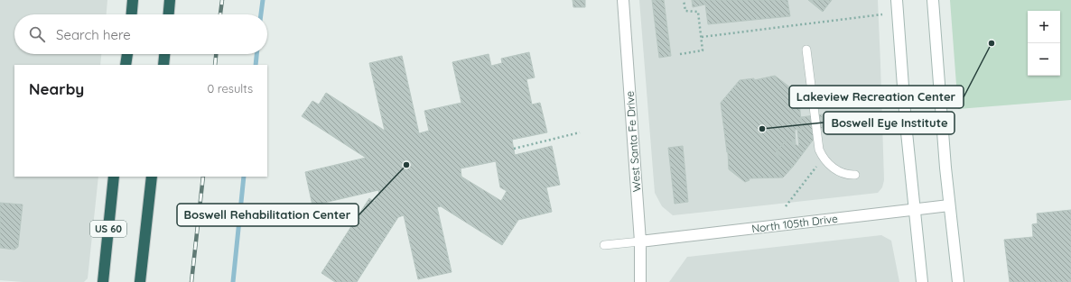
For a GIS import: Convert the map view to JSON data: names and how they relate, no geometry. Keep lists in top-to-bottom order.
{
  "streets": {
    "highway": ["US 60"],
    "street": ["West Santa Fe Drive", "North 105th Drive"]
  },
  "crossings": [
    ["West Santa Fe Drive", "North 105th Drive"]
  ],
  "places": ["Lakeview Recreation Center", "Boswell Eye Institute", "Boswell Rehabilitation Center"],
  "page": {
    "map_buttons": ["+", "−"],
    "search": "Search here",
    "heading": ["Nearby", "0 results"]
  }
}
